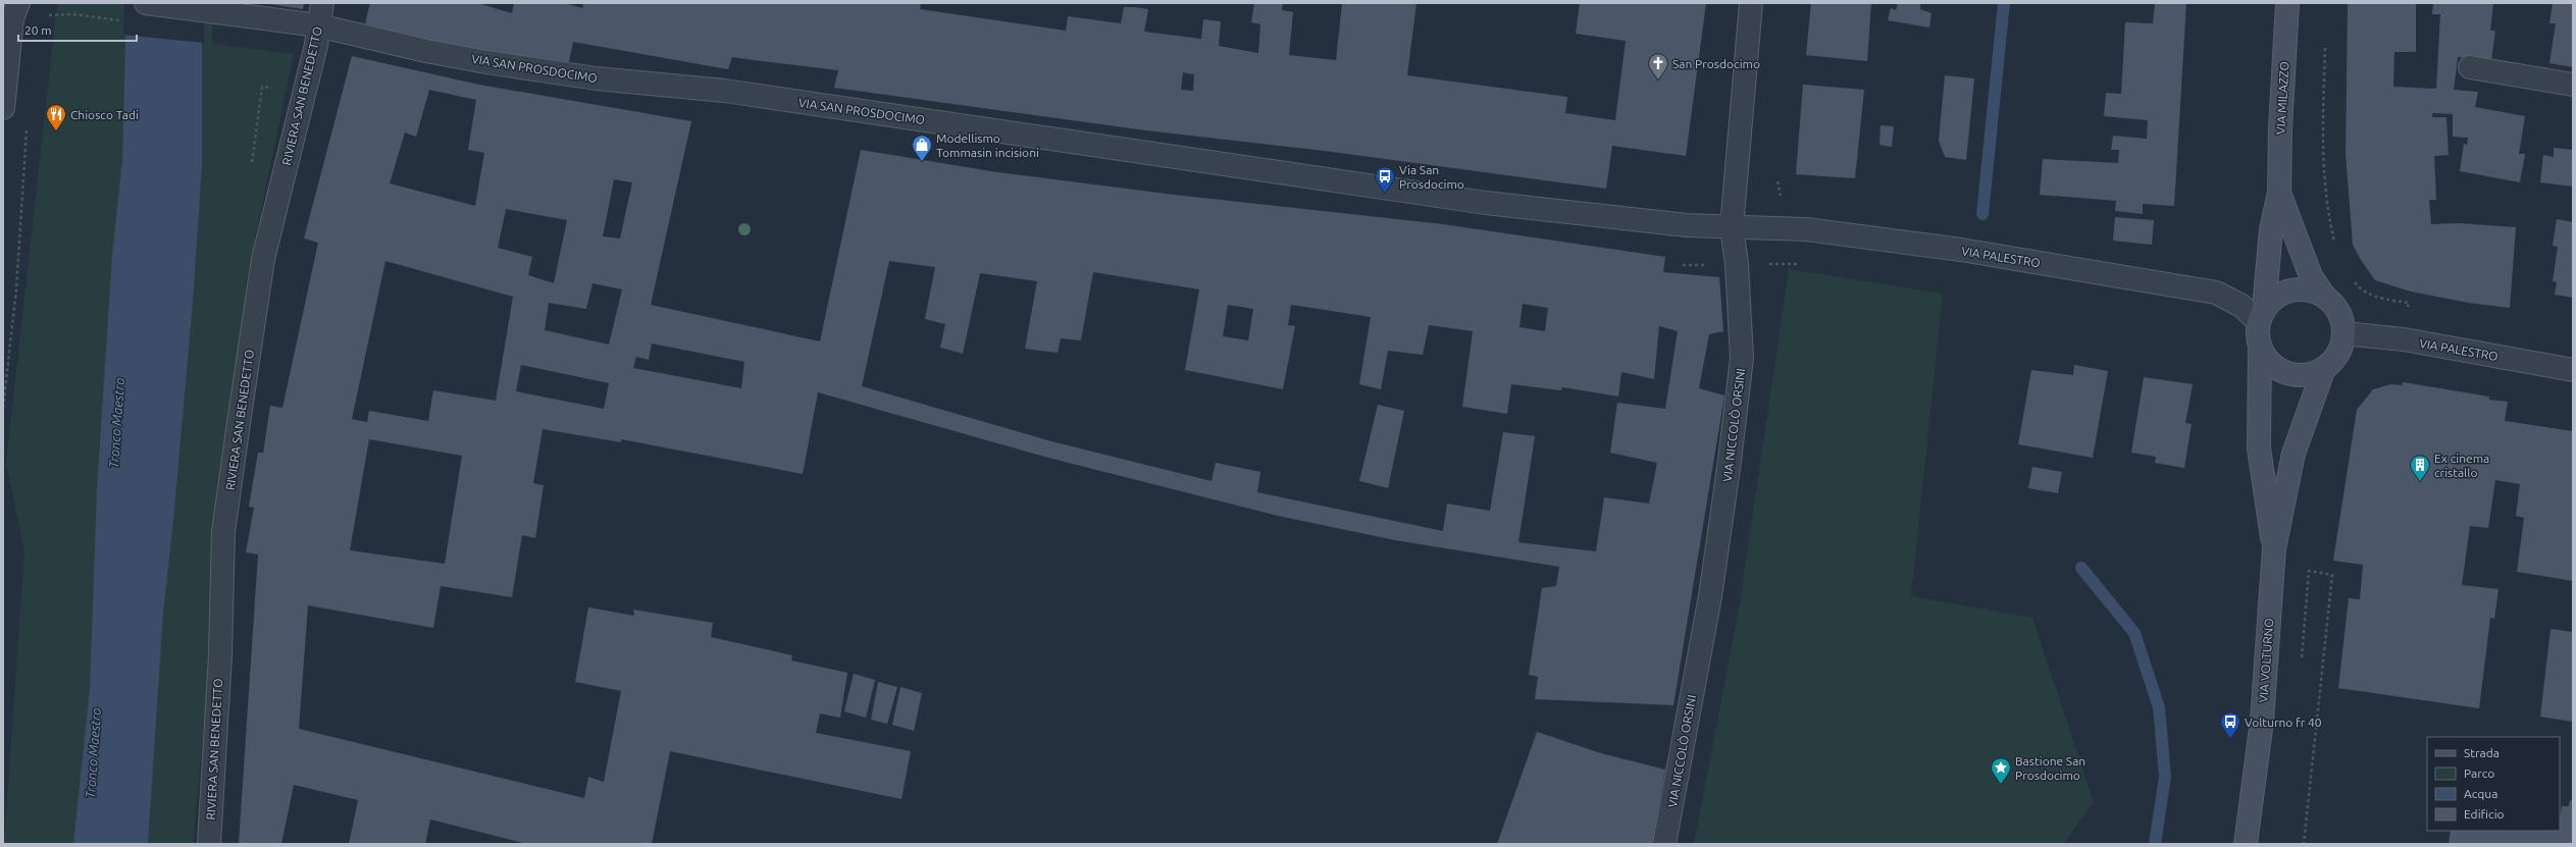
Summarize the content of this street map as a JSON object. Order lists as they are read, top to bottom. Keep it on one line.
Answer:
{"streets":{"main road":["VIA MILAZZO","VIA VOLTURNO"],"street":["VIA SAN PROSDOCIMO","RIVIERA SAN BENEDETTO","VIA PALESTRO","VIA NICCOLÒ ORSINI"]},"crossings":[["VIA SAN PROSDOCIMO","RIVIERA SAN BENEDETTO"],["VIA SAN PROSDOCIMO","VIA PALESTRO"],["VIA SAN PROSDOCIMO","VIA NICCOLÒ ORSINI"],["VIA MILAZZO","VIA PALESTRO"],["VIA MILAZZO","VIA VOLTURNO"],["VIA PALESTRO","VIA NICCOLÒ ORSINI"],["VIA PALESTRO","VIA VOLTURNO"]],"water":["Tronco Maestro"],"places":{"church":["San Prosdocimo"],"restaurant":["Chiosco Tadi"],"shop":["Modellismo Tommasin incisioni"],"bus stop":["Via San Prosdocimo","Volturno fr 40"],"building":["Ex cinema cristallo"],"place":["Bastione San Prosdocimo"]},"legend":["Strada","Parco","Acqua","Edificio"],"scale_bar":"20 m"}
